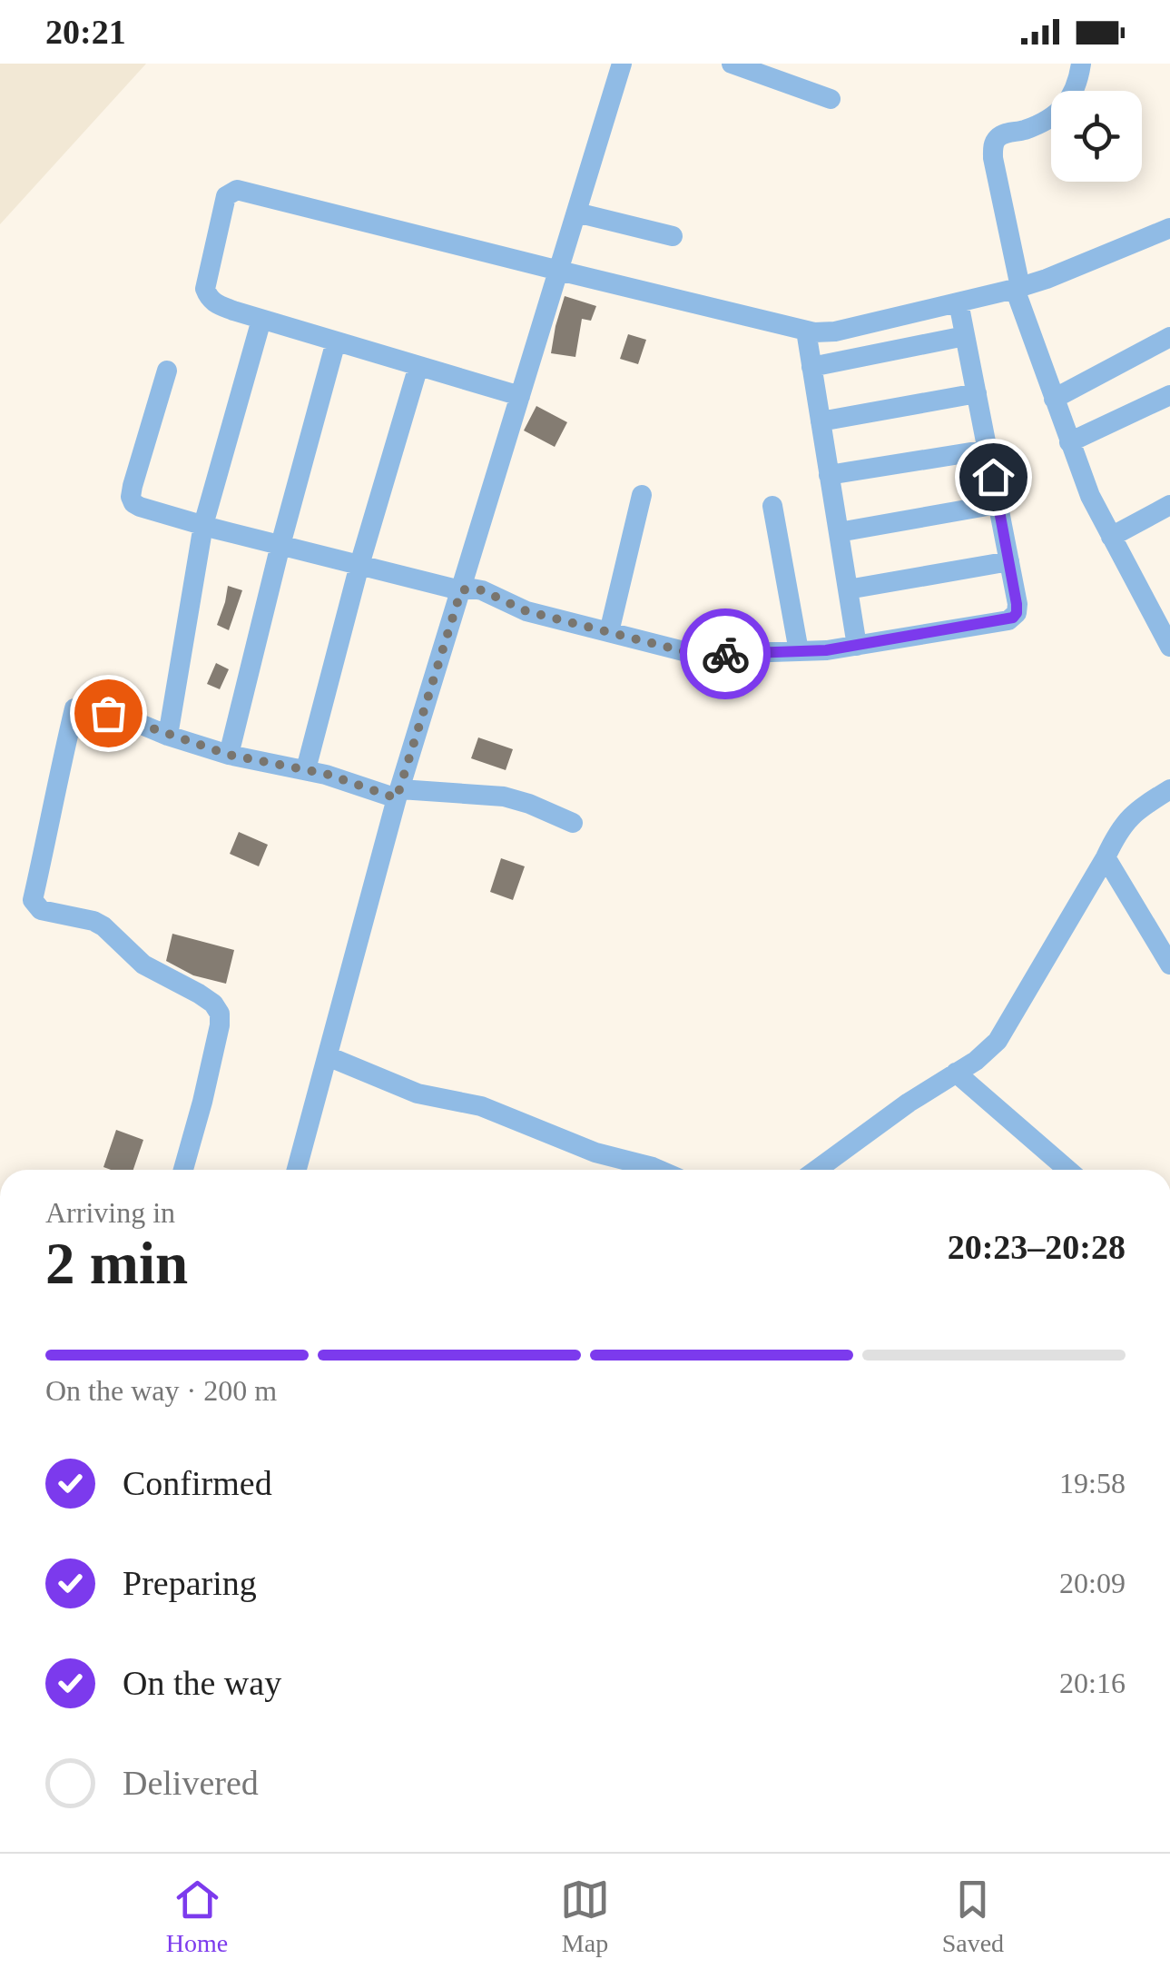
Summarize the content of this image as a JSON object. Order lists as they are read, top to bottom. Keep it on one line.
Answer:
{"page":{"status":"20:21","heading":["2 min","Arriving in","20:23–20:28"],"bar":"On the way · 200 m","list":[["Confirmed","19:58"],["Preparing","20:09"],["On the way","20:16"],"Delivered"],"tabs":["Home","Map","Saved"]}}
